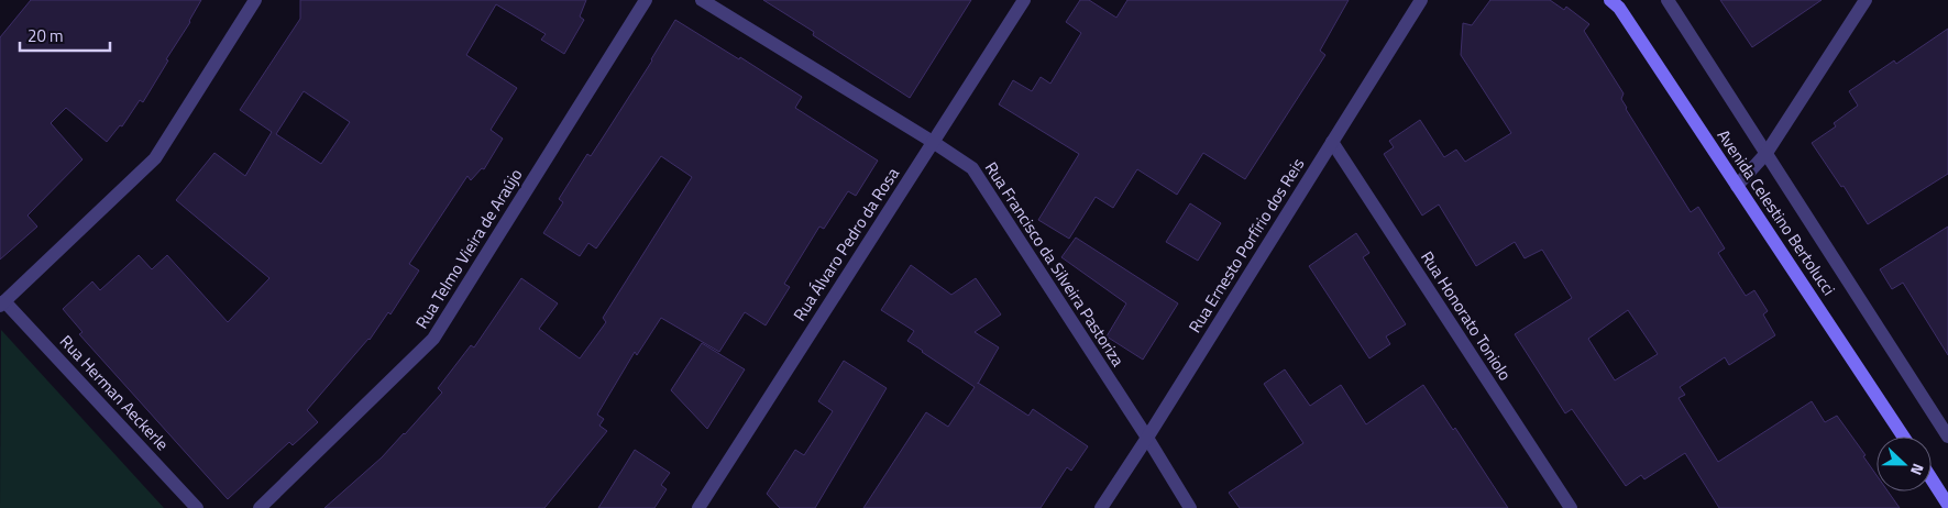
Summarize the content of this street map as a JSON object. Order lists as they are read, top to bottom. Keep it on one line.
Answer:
{"streets":{"street":["Avenida Celestino Bertolucci","Rua Álvaro Pedro da Rosa","Rua Ernesto Porfírio dos Reis","Rua Telmo Vieira de Araújo","Rua Francisco da Silveira Pastoriza","Rua Honorato Toniolo","Rua Herman Aeckerle"]},"crossings":[["Rua Álvaro Pedro da Rosa","Rua Francisco da Silveira Pastoriza"],["Rua Ernesto Porfírio dos Reis","Rua Francisco da Silveira Pastoriza"],["Rua Ernesto Porfírio dos Reis","Rua Honorato Toniolo"]],"scale_bar":"20 m","north":"right"}
